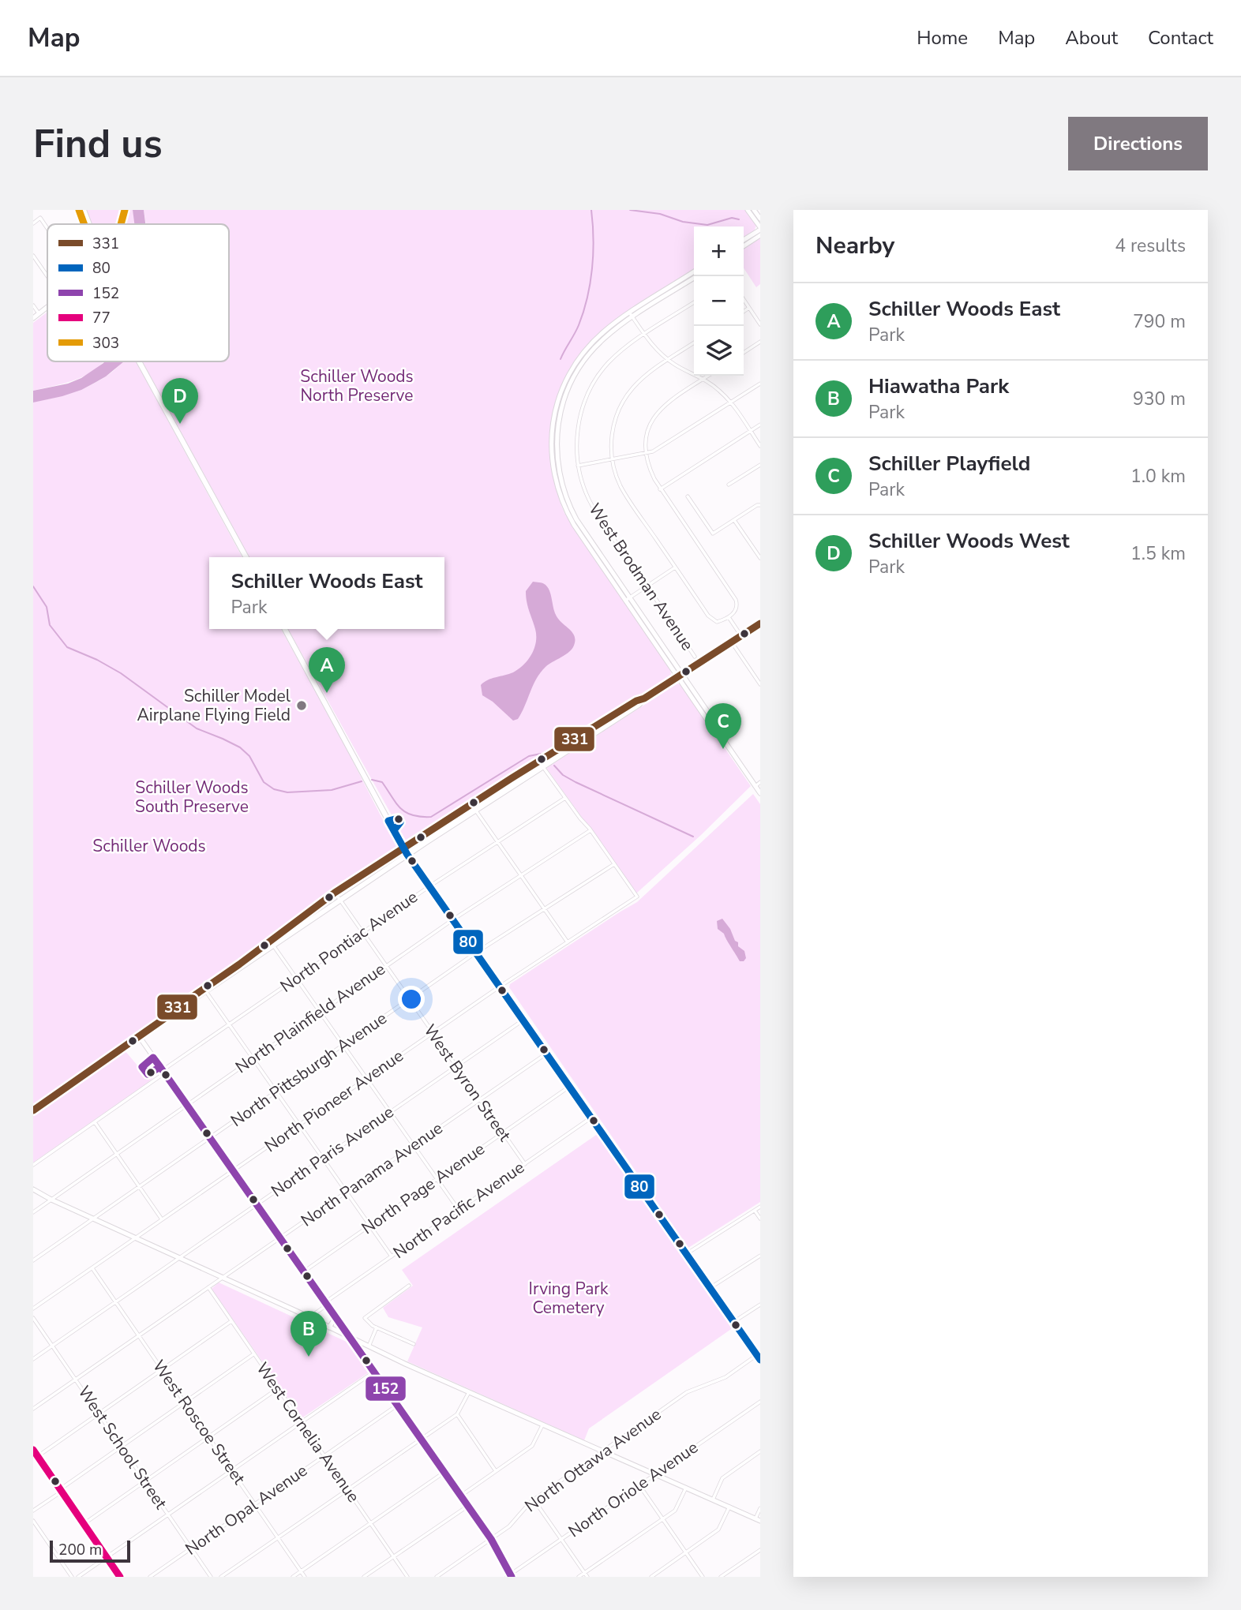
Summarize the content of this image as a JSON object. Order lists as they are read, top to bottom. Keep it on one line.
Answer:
{"streets":{"street":["West Brodman Avenue","North Pontiac Avenue","North Plainfield Avenue","North Pittsburgh Avenue","West Byron Street","North Pioneer Avenue","North Paris Avenue","North Panama Avenue","North Page Avenue","North Pacific Avenue","West Roscoe Street","West Cornelia Avenue","West School Street","North Ottawa Avenue","North Oriole Avenue","North Opal Avenue"]},"crossings":[["North Pontiac Avenue","West Byron Street"],["North Plainfield Avenue","West Byron Street"],["North Pittsburgh Avenue","West Byron Street"],["North Pittsburgh Avenue","North Pioneer Avenue"],["West Byron Street","North Pioneer Avenue"],["West Byron Street","North Paris Avenue"],["West Byron Street","North Panama Avenue"],["West Byron Street","North Page Avenue"],["West Byron Street","North Pacific Avenue"],["North Pioneer Avenue","West Roscoe Street"],["North Paris Avenue","West Roscoe Street"],["North Paris Avenue","West School Street"],["North Panama Avenue","West Roscoe Street"],["North Panama Avenue","West Cornelia Avenue"],["North Panama Avenue","West School Street"],["West Roscoe Street","North Opal Avenue"],["West Cornelia Avenue","North Opal Avenue"],["West School Street","North Opal Avenue"]],"parks":["Schiller Woods North Preserve","Schiller Woods South Preserve","Schiller Woods","Irving Park Cemetery"],"places":["Schiller Model Airplane Flying Field"],"lines":["transit line 303","transit line 331","transit line 80","transit line 152","transit line 77"],"legend":["331","80","152","77","303"],"scale_bar":"200 m","page":{"header":"Map","nav":["Home","Map","About","Contact"],"buttons":"Directions","title":"Find us","heading":["Nearby","4 results"],"map_buttons":["+","−"],"list":[{"mark":"A","name":"Schiller Woods East","note":"Park","value":"790 m"},{"mark":"B","name":"Hiawatha Park","note":"Park","value":"930 m"},{"mark":"C","name":"Schiller Playfield","note":"Park","value":"1.0 km"},{"mark":"D","name":"Schiller Woods West","note":"Park","value":"1.5 km"}],"pins":["D","A","C","B"],"popup":["Schiller Woods East","Park"],"scale":"200 m"}}
